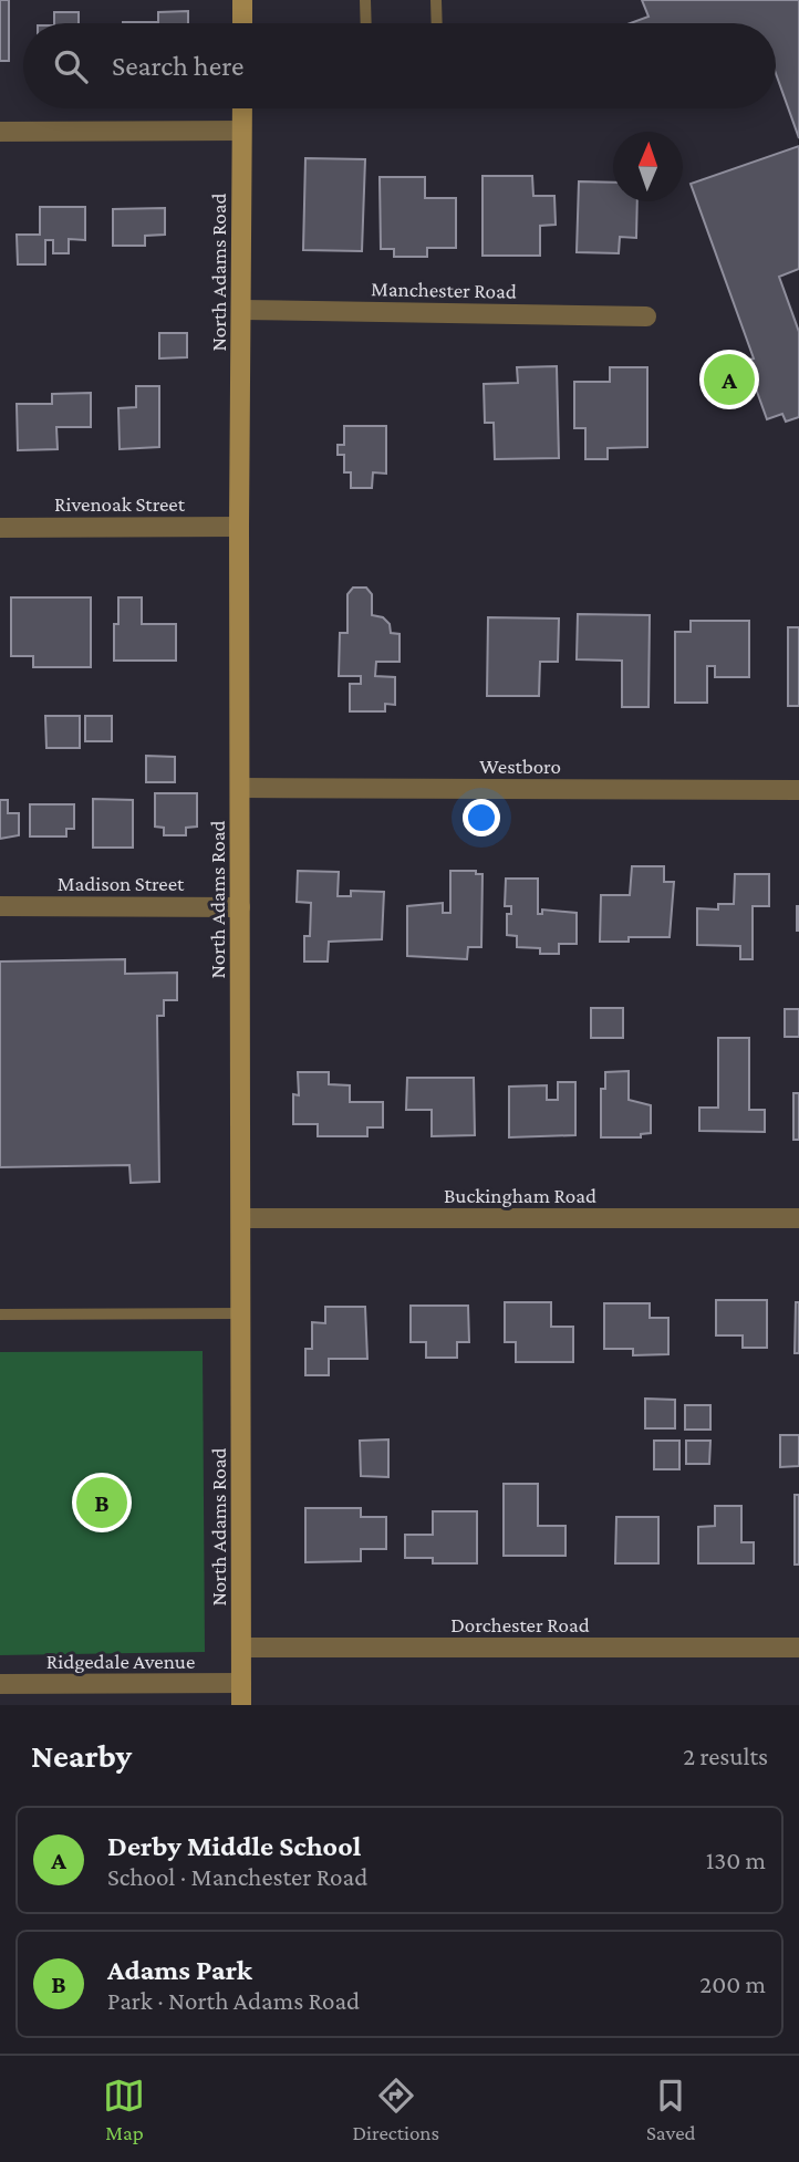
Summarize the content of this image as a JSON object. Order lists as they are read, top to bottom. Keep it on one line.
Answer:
{"streets":{"main road":["North Adams Road"],"street":["Manchester Road","Rivenoak Street","Westboro","Madison Street","Buckingham Road","Dorchester Road","Ridgedale Avenue"]},"crossings":[["North Adams Road","Manchester Road"],["North Adams Road","Rivenoak Street"],["North Adams Road","Westboro"],["North Adams Road","Madison Street"],["North Adams Road","Buckingham Road"],["North Adams Road","Dorchester Road"],["North Adams Road","Ridgedale Avenue"]],"north":"top","page":{"search":"Search here","pins":["A","B"],"heading":["Nearby","2 results"],"list":[{"mark":"A","name":"Derby Middle School","note":"School · Manchester Road","value":"130 m"},{"mark":"B","name":"Adams Park","note":"Park · North Adams Road","value":"200 m"}],"nav":["Map","Directions","Saved"]}}
